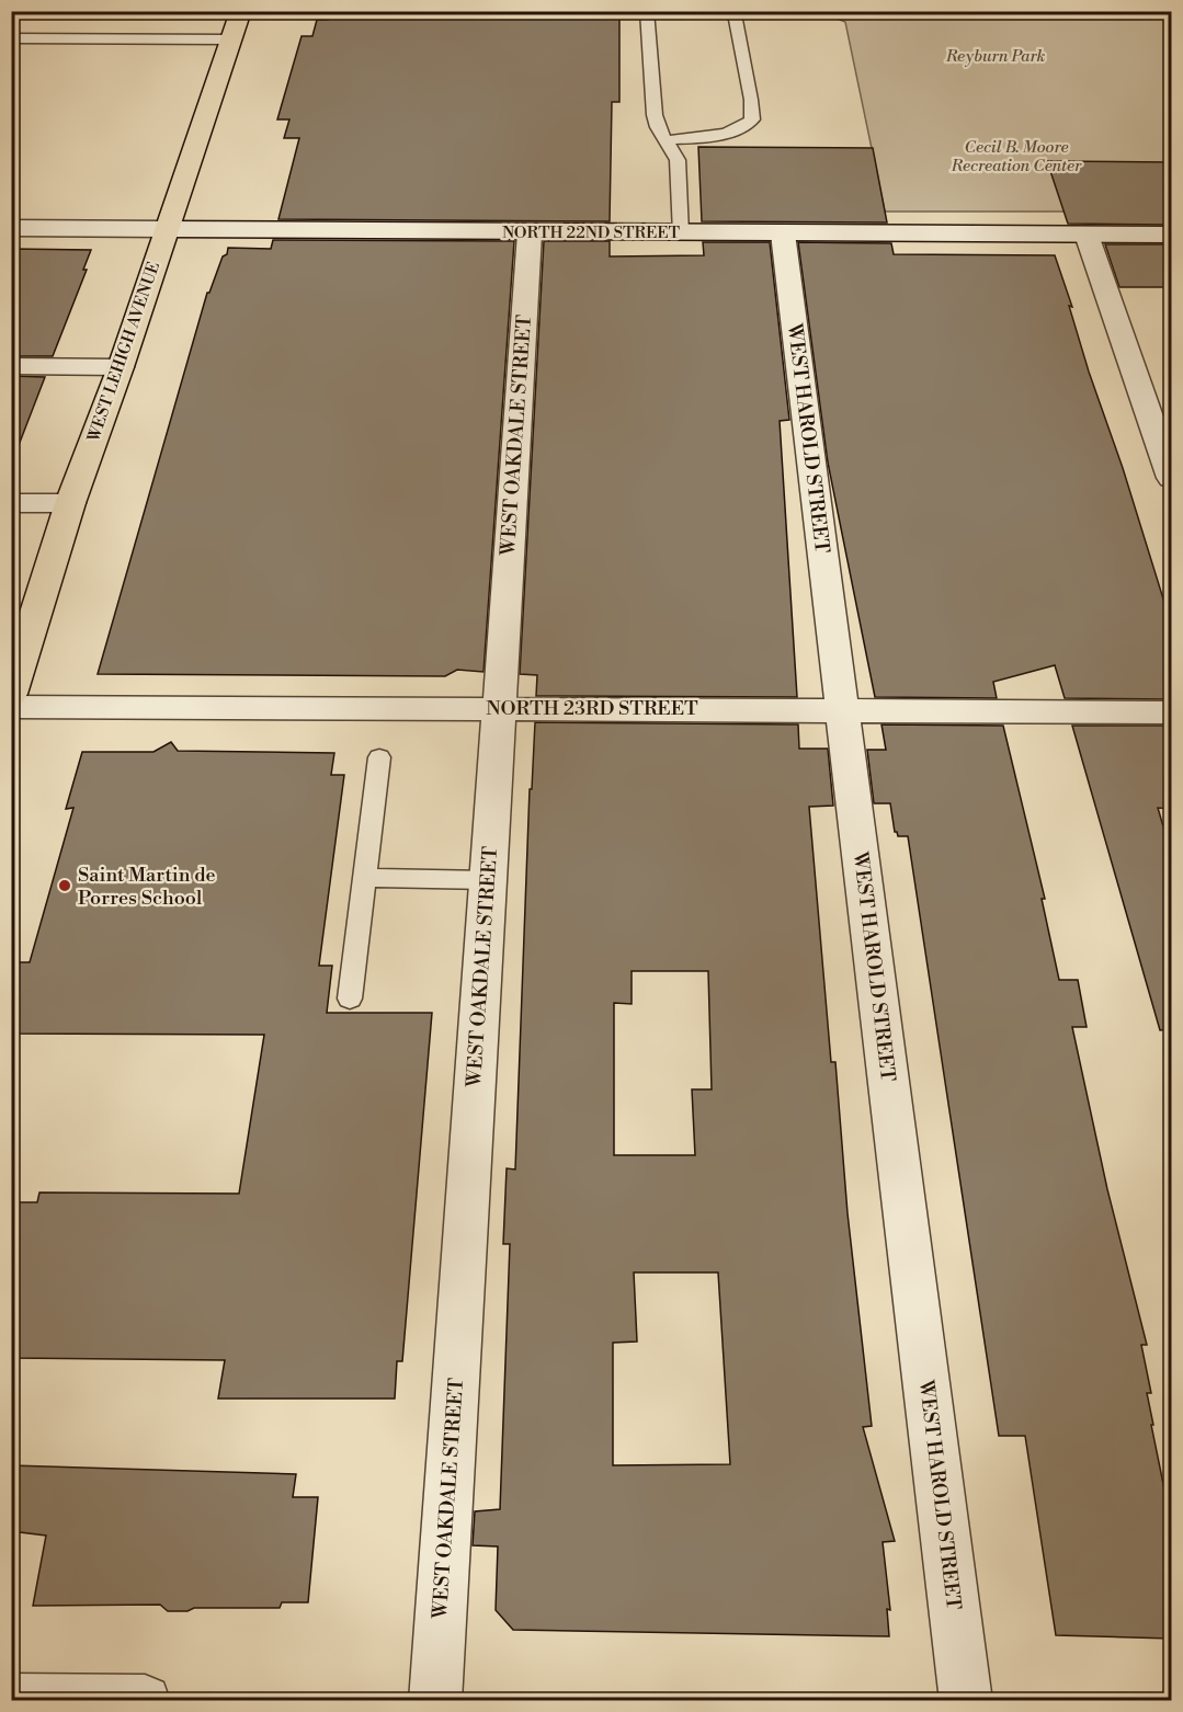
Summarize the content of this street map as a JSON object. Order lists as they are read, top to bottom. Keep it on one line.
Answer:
{"streets":{"main road":["WEST LEHIGH AVENUE"],"street":["NORTH 22ND STREET","WEST OAKDALE STREET","WEST HAROLD STREET","NORTH 23RD STREET"]},"crossings":[["NORTH 22ND STREET","WEST LEHIGH AVENUE"],["NORTH 22ND STREET","WEST OAKDALE STREET"],["NORTH 22ND STREET","WEST HAROLD STREET"],["WEST OAKDALE STREET","NORTH 23RD STREET"],["WEST HAROLD STREET","NORTH 23RD STREET"]],"parks":["Reyburn Park","Cecil B. Moore Recreation Center"],"places":["Saint Martin de Porres School"]}
